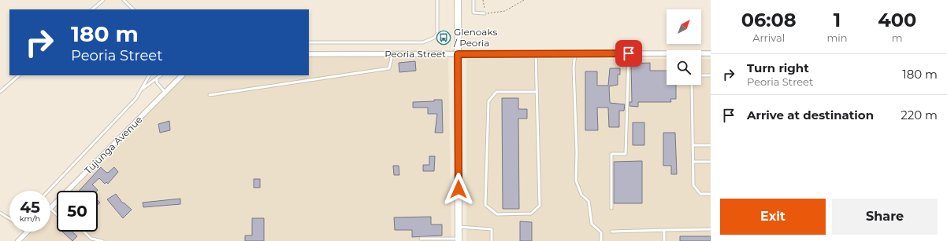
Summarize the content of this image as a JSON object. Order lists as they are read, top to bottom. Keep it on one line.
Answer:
{"streets":{"street":["Peoria Street","Tujunga Avenue"]},"places":{"bus stop":["Glenoaks / Peoria"]},"north":"top right","page":{"eta":["06:08","Arrival","1","min","400","m"],"turn":["180 m","Peoria Street"],"list":[{"name":"Turn right","note":"Peoria Street","value":"180 m"},{"name":"Arrive at destination","value":"220 m"}],"speed":"45 km/h","limit":"50","buttons":["Exit","Share"]}}
